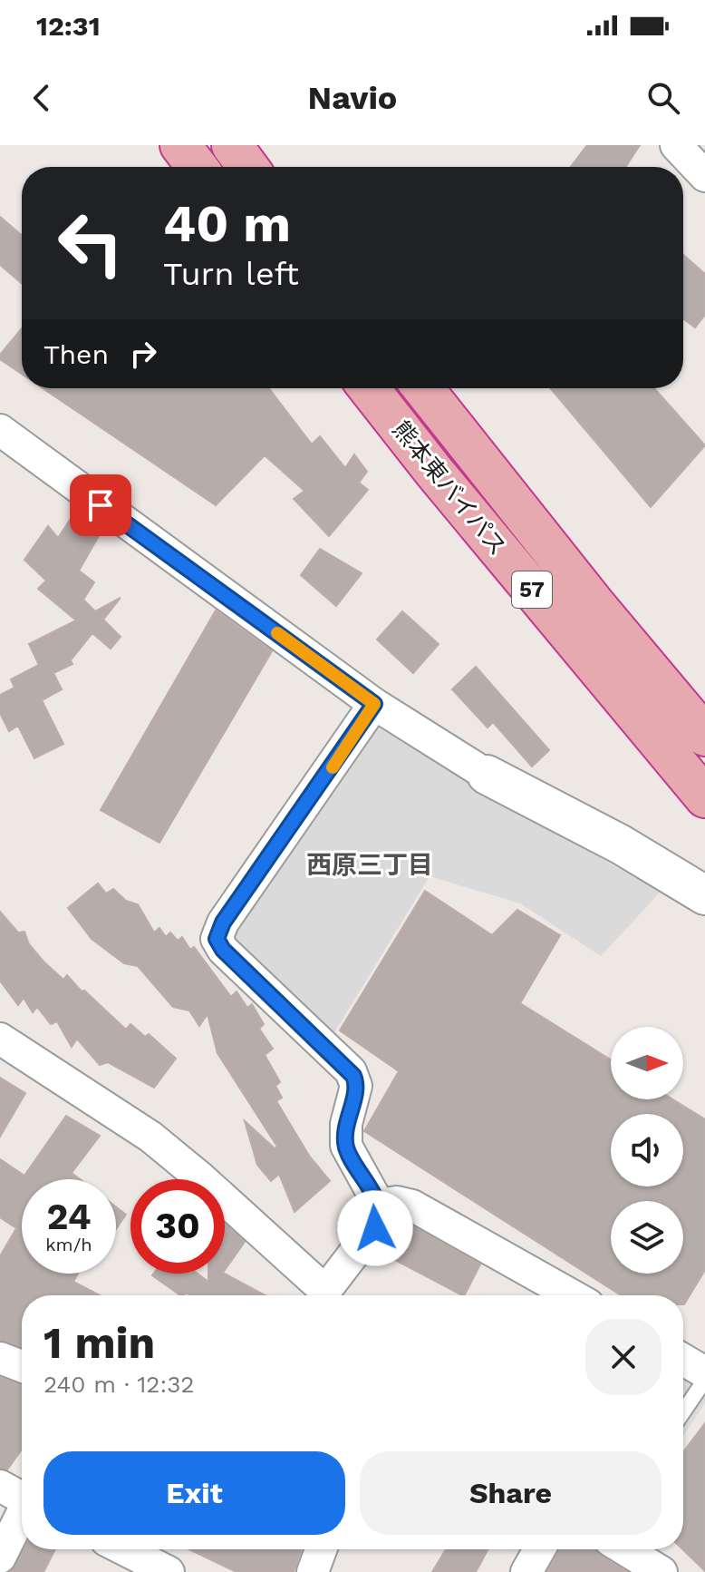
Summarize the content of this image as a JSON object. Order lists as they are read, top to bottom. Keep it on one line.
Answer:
{"streets":{"highway":["熊本東バイパス","57"]},"districts":["西原三丁目"],"north":"right","page":{"status":"12:31","header":"Navio","turn":["40 m","Turn left"],"then":"Then","speed":"24 km/h","limit":"30","heading":["1 min","240 m · 12:32"],"buttons":["Exit","Share"]}}
